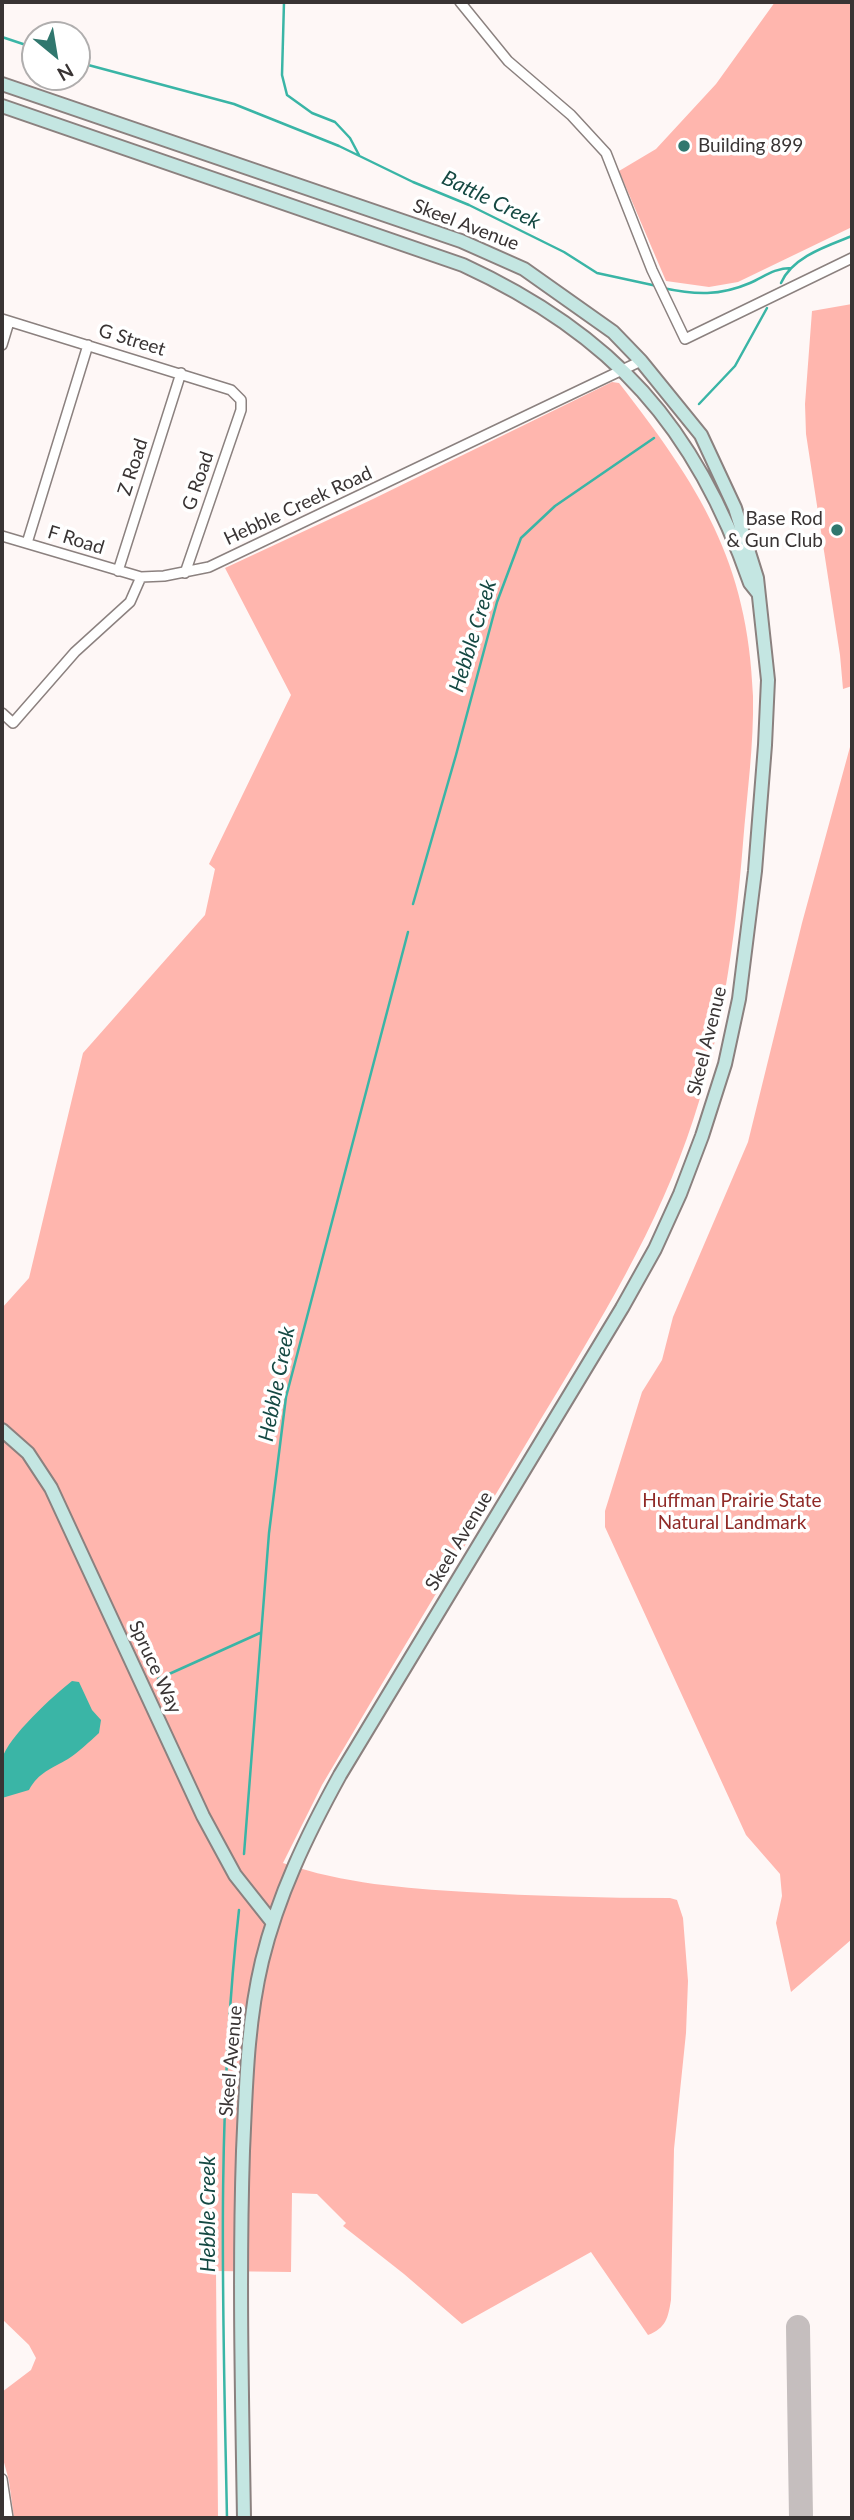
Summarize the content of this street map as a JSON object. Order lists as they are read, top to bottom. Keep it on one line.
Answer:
{"streets":{"street":["Skeel Avenue","G Street","Z Road","G Road","Hebble Creek Road","F Road","Spruce Way"]},"crossings":[["Skeel Avenue","Hebble Creek Road"],["Skeel Avenue","Spruce Way"],["G Street","Z Road"],["G Street","G Road"],["Z Road","F Road"],["G Road","Hebble Creek Road"],["Hebble Creek Road","F Road"]],"water":["Battle Creek","Hebble Creek"],"parks":["Huffman Prairie State Natural Landmark"],"places":["Building 899","Base Rod & Gun Club"],"north":"bottom right"}
